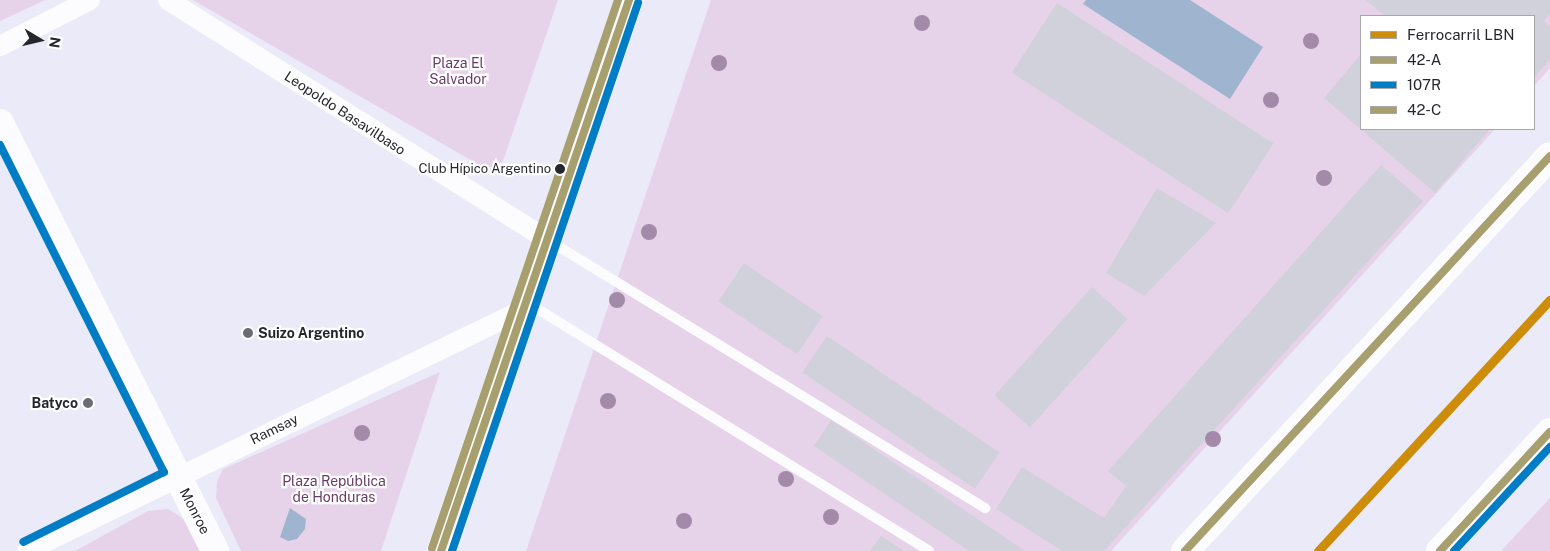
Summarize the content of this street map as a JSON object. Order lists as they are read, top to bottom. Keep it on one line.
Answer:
{"streets":{"main road":["Monroe"],"street":["Leopoldo Basavilbaso","Ramsay"]},"crossings":[["Ramsay","Monroe"]],"parks":["Plaza El Salvador","Plaza República de Honduras"],"places":["Club Hípico Argentino","Suizo Argentino","Batyco"],"lines":["transit line 42-A","transit line 42-C","transit line 107R","rail line LBN"],"legend":["Ferrocarril LBN","42-A","107R","42-C"],"north":"right"}
